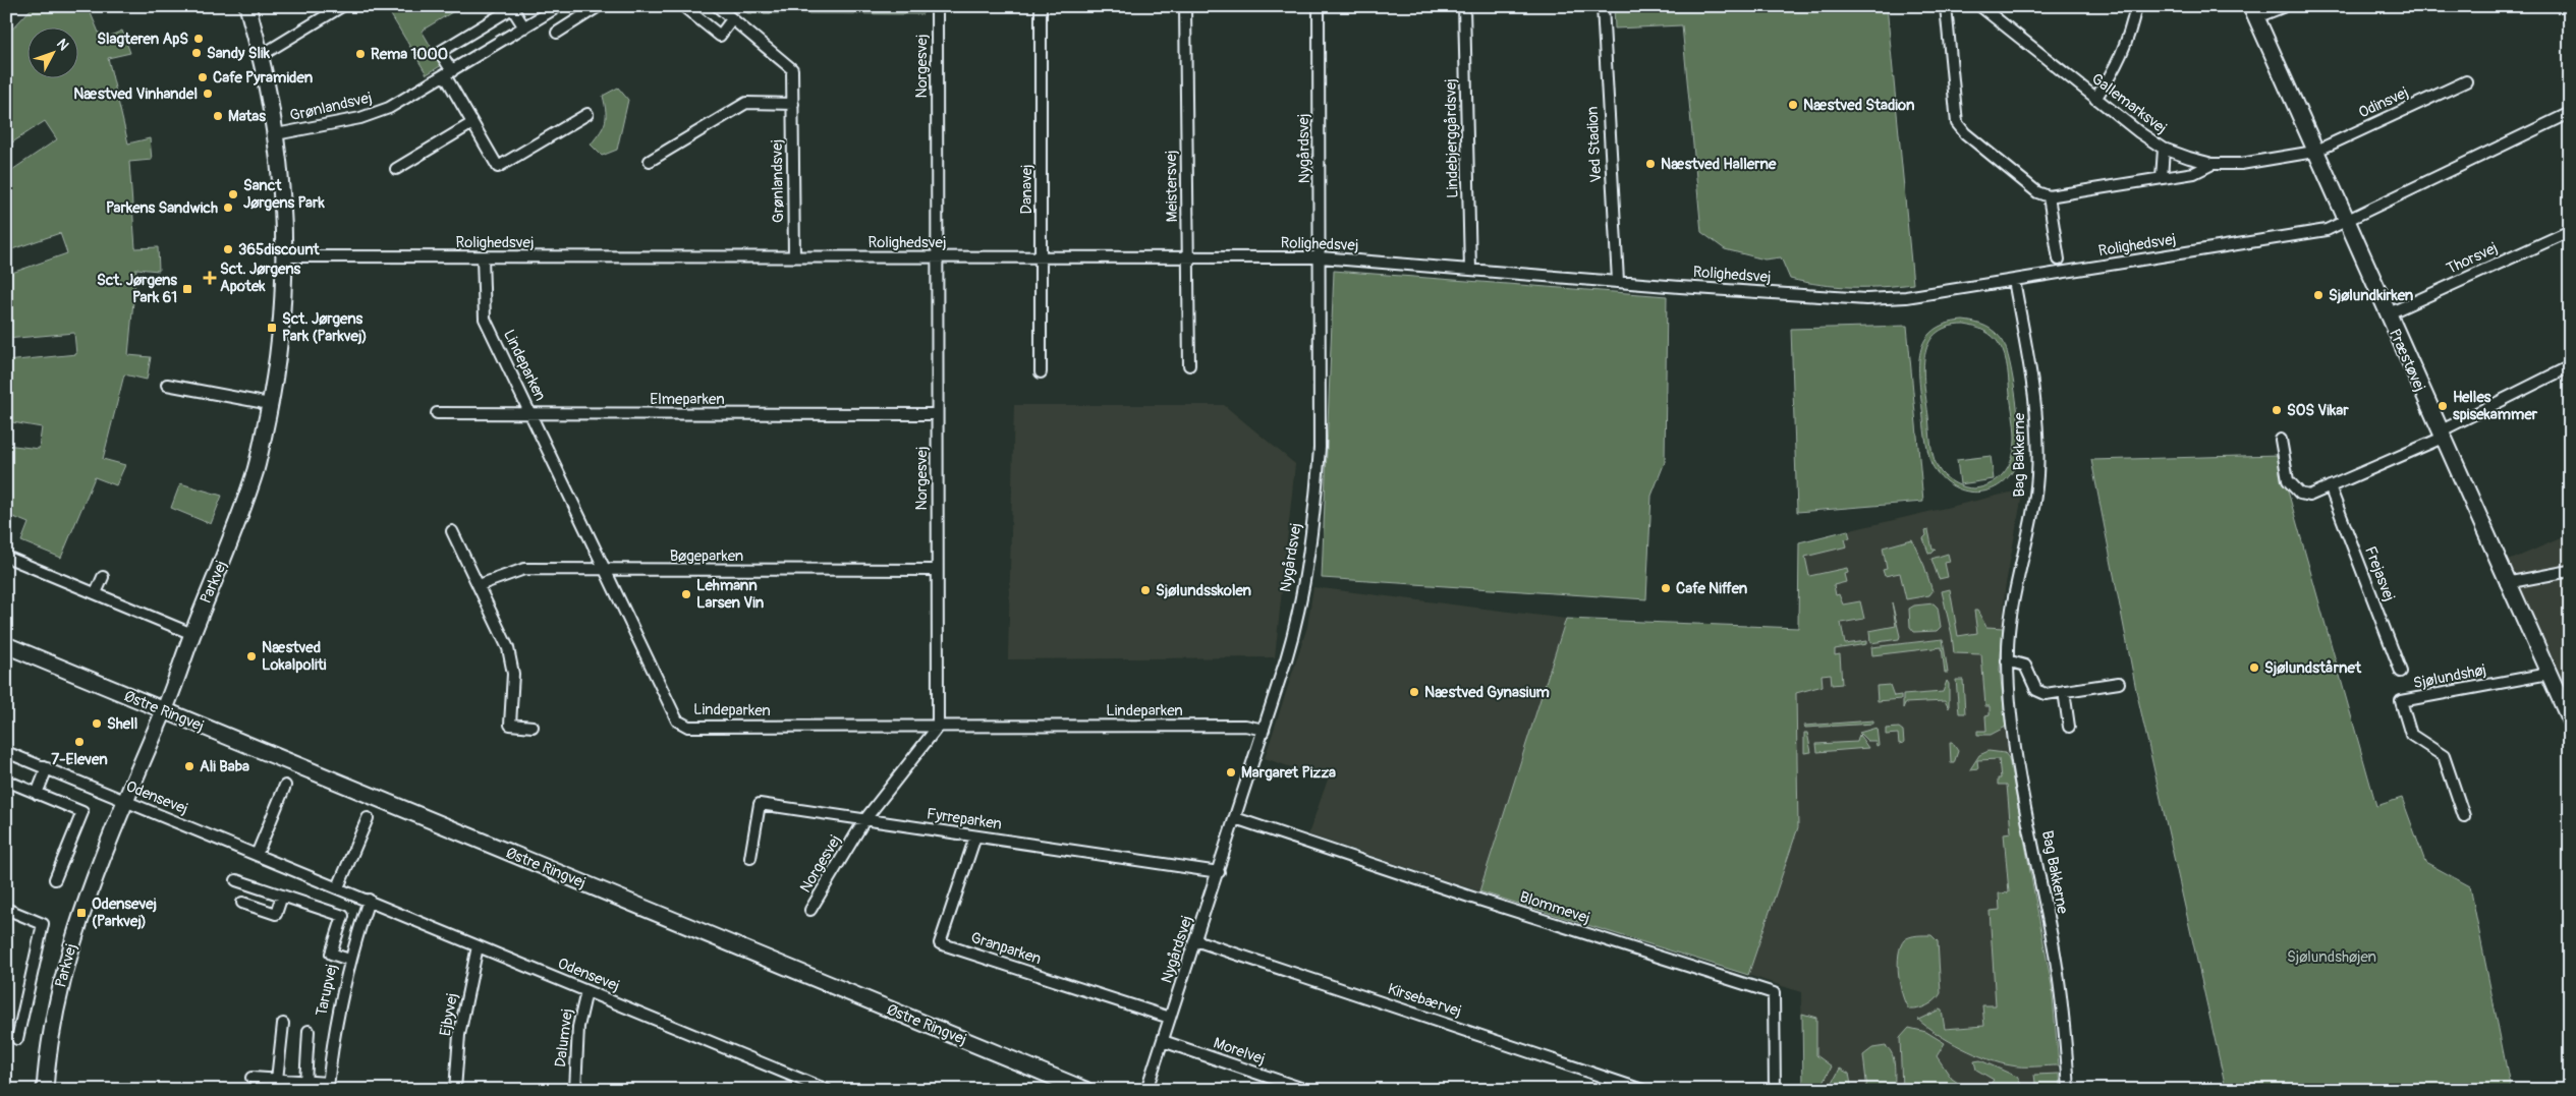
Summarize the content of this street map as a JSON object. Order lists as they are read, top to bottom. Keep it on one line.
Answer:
{"streets":{"street":["Norgesvej","Odinsvej","Gallemarksvej","Grønlandsvej","Lindebjerggårdsvej","Ved Stadion","Nygårdsvej","Meistersvej","Danavej","Rolighedsvej","Thorsvej","Præstøvej","Lindeparken","Elmeparken","Bag Bakkerne","Bøgeparken","Frejasvej","Parkvej","Sjølundshøj","Østre Ringvej","Odensevej","Fyrreparken","Blommevej","Granparken","Tarupvej","Kirsebærvej","Ejbyvej","Dalumvej","Morelvej"]},"crossings":[["Norgesvej","Rolighedsvej"],["Norgesvej","Lindeparken"],["Norgesvej","Elmeparken"],["Norgesvej","Bøgeparken"],["Norgesvej","Fyrreparken"],["Odinsvej","Gallemarksvej"],["Odinsvej","Præstøvej"],["Gallemarksvej","Præstøvej"],["Grønlandsvej","Rolighedsvej"],["Grønlandsvej","Parkvej"],["Lindebjerggårdsvej","Rolighedsvej"],["Ved Stadion","Rolighedsvej"],["Nygårdsvej","Rolighedsvej"],["Nygårdsvej","Lindeparken"],["Nygårdsvej","Fyrreparken"],["Nygårdsvej","Blommevej"],["Nygårdsvej","Granparken"],["Nygårdsvej","Kirsebærvej"],["Nygårdsvej","Morelvej"],["Meistersvej","Rolighedsvej"],["Danavej","Rolighedsvej"],["Rolighedsvej","Præstøvej"],["Rolighedsvej","Lindeparken"],["Rolighedsvej","Bag Bakkerne"],["Rolighedsvej","Parkvej"],["Thorsvej","Præstøvej"],["Præstøvej","Sjølundshøj"],["Lindeparken","Elmeparken"],["Lindeparken","Bøgeparken"],["Parkvej","Østre Ringvej"],["Parkvej","Odensevej"],["Odensevej","Tarupvej"],["Odensevej","Ejbyvej"],["Odensevej","Dalumvej"],["Fyrreparken","Granparken"]],"parks":["Sjølundshøjen"],"places":{"other":["Slagteren ApS","Sandy Slik","Rema 1000","Cafe Pyramiden","Næstved Vinhandel","Næstved Stadion","Matas","Næstved Hallerne","Sanct Jørgens Park","Parkens Sandwich","365discount","Sjølundkirken","Helles spisekammer","SOS Vikar","Cafe Niffen","Sjølundsskolen","Lehmann Larsen Vin","Næstved Lokalpoliti","Sjølundstårnet","Næstved Gynasium","Shell","7-Eleven","Ali Baba","Margaret Pizza"],"health":["Sct. Jørgens Apotek"],"transit":["Sct. Jørgens Park 61","Sct. Jørgens Park (Parkvej)","Odensevej (Parkvej)"]},"north":"top right"}
